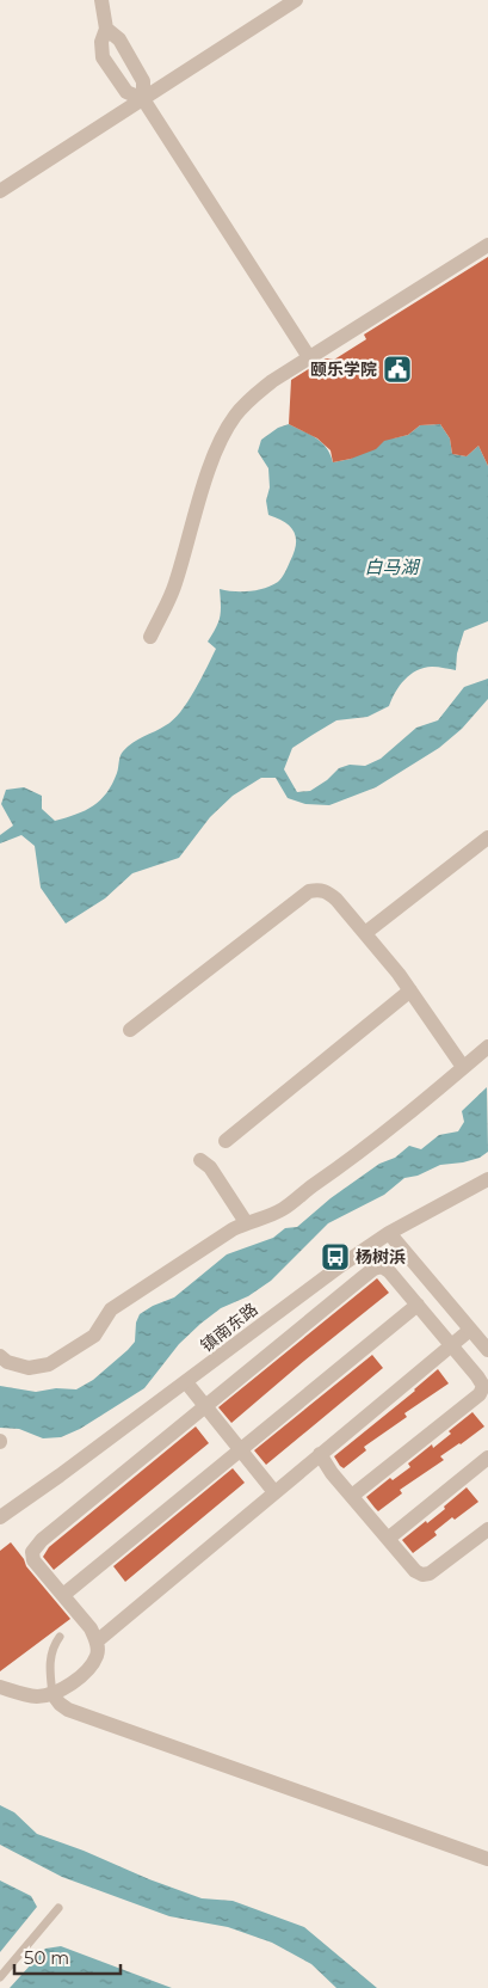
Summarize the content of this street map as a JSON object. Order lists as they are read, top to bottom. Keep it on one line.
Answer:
{"streets":{"street":["镇南东路"]},"water":["白马湖"],"places":{"public building":["颐乐学院"],"bus stop":["杨树浜"]},"scale_bar":"50 m"}
